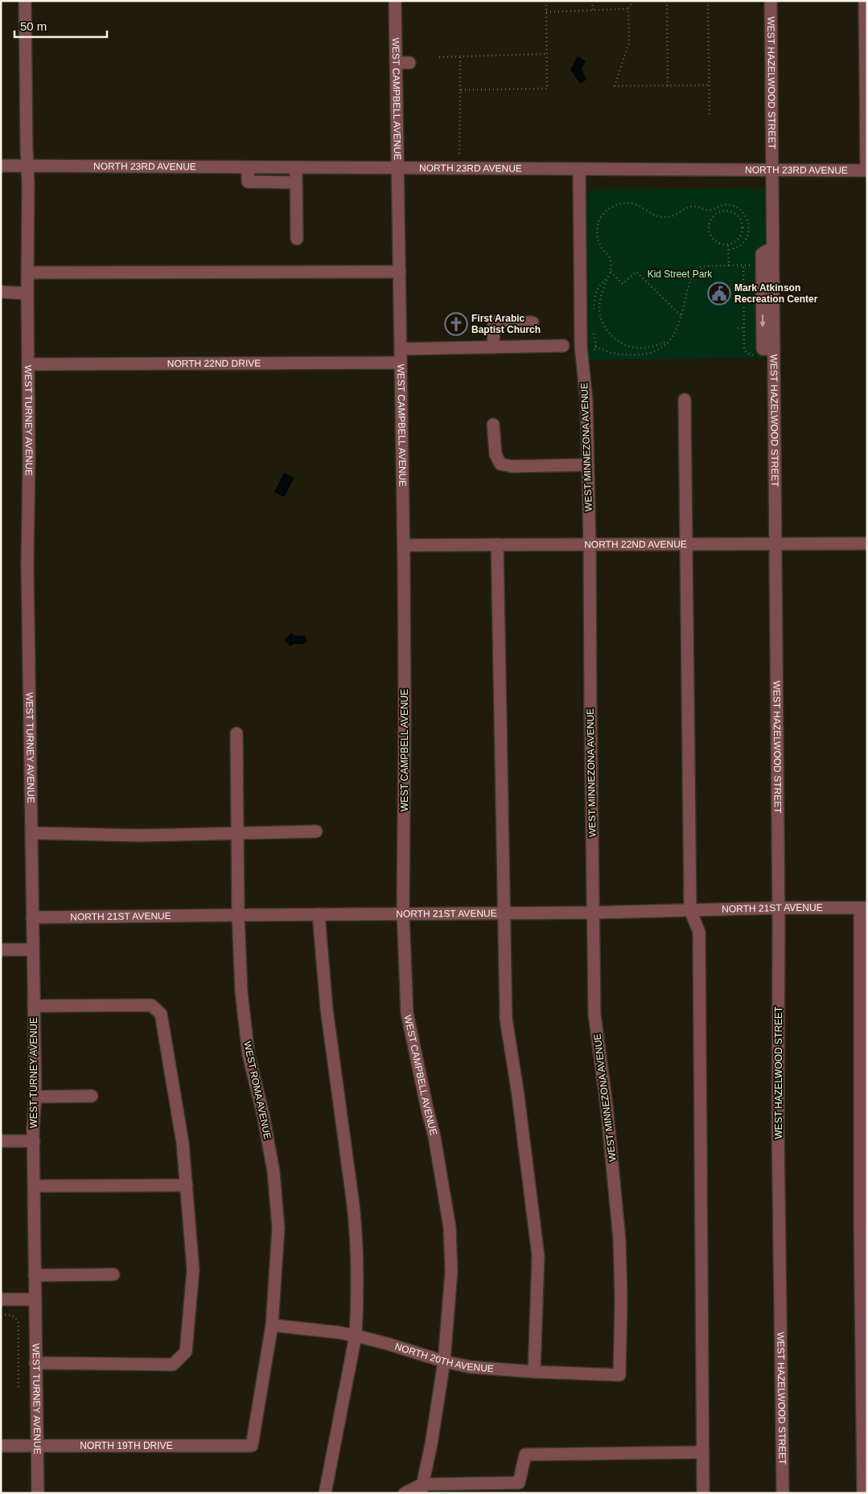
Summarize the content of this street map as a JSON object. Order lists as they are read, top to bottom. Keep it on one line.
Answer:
{"streets":{"street":["WEST HAZELWOOD STREET","WEST CAMPBELL AVENUE","NORTH 23RD AVENUE","NORTH 22ND DRIVE","WEST TURNEY AVENUE","WEST MINNEZONA AVENUE","NORTH 22ND AVENUE","NORTH 21ST AVENUE","WEST ROMA AVENUE","NORTH 20TH AVENUE","NORTH 19TH DRIVE"]},"crossings":[["WEST HAZELWOOD STREET","NORTH 23RD AVENUE"],["WEST HAZELWOOD STREET","NORTH 22ND AVENUE"],["WEST HAZELWOOD STREET","NORTH 21ST AVENUE"],["WEST CAMPBELL AVENUE","NORTH 23RD AVENUE"],["WEST CAMPBELL AVENUE","NORTH 22ND DRIVE"],["WEST CAMPBELL AVENUE","NORTH 22ND AVENUE"],["WEST CAMPBELL AVENUE","NORTH 21ST AVENUE"],["WEST CAMPBELL AVENUE","NORTH 20TH AVENUE"],["NORTH 23RD AVENUE","WEST TURNEY AVENUE"],["NORTH 23RD AVENUE","WEST MINNEZONA AVENUE"],["NORTH 22ND DRIVE","WEST TURNEY AVENUE"],["WEST TURNEY AVENUE","NORTH 21ST AVENUE"],["WEST TURNEY AVENUE","NORTH 19TH DRIVE"],["WEST MINNEZONA AVENUE","NORTH 22ND AVENUE"],["WEST MINNEZONA AVENUE","NORTH 21ST AVENUE"],["WEST MINNEZONA AVENUE","NORTH 20TH AVENUE"],["NORTH 21ST AVENUE","WEST ROMA AVENUE"],["WEST ROMA AVENUE","NORTH 20TH AVENUE"],["WEST ROMA AVENUE","NORTH 19TH DRIVE"]],"parks":["Kid Street Park"],"places":{"public building":["Mark Atkinson Recreation Center"],"church":["First Arabic Baptist Church"]},"scale_bar":"50 m"}
